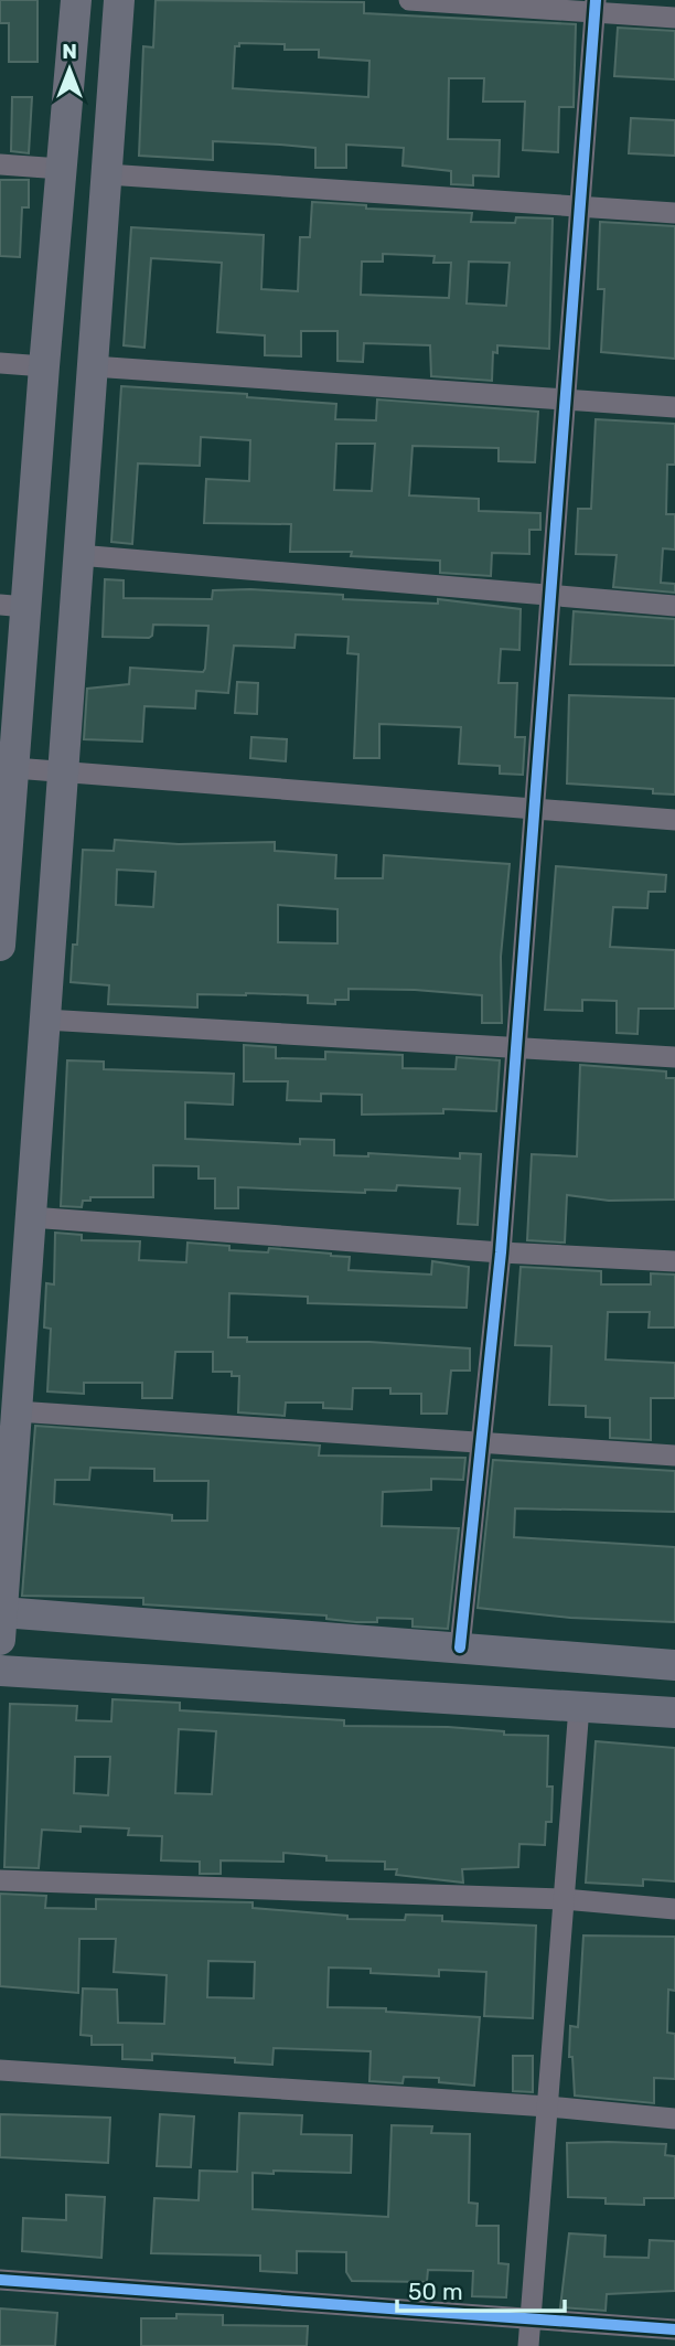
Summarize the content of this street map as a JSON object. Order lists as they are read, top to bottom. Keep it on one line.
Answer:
{"scale_bar":"50 m","north":"top"}
